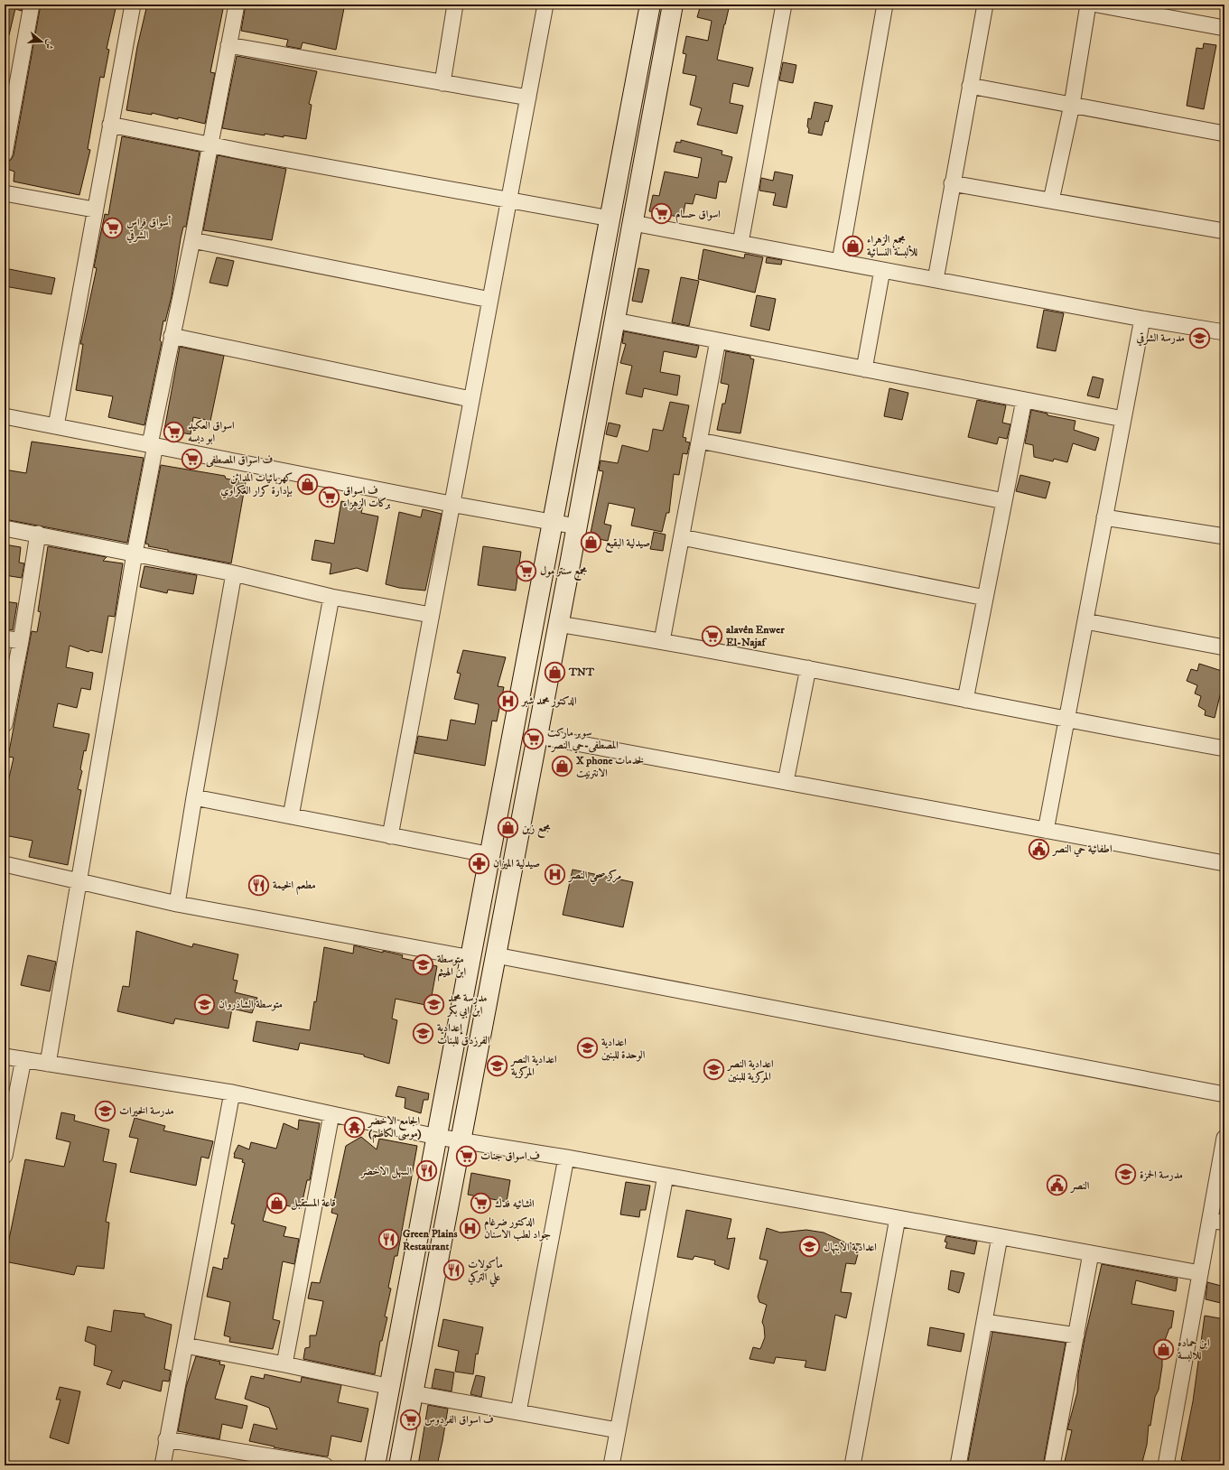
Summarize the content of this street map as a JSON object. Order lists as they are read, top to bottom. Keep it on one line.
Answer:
{"places":{"supermarket":["اسواق حسام","أسواق فراس الشرقي","اسواق العكيد ابو دبسه","ف اسواق المصطفى","ف اسواق بركات الزهراء","مجمع سنتر مول","alavên Enwer El-Najaf","سوبر ماركت -المصطفى-حي النصر","ف اسواق جنات","انشائيه فدك","ف اسواق الفردوس"],"shop":["مجمع الزهراء للألبسة النسائية","كهربائيات المدائن بإدارة كرار العكراوي","صيدلية البقيع","TNT","X phone لخدمات الانترنيت","مجمع زين","قاعة المستقبل","ابن حماده للالبسة"],"school or university":["مدرسة الشرقي","متوسطة ابن الهيثم","متوسطة الشاذروان","مدرسة محمد ابن ابي بكر","إعدادية الفرزدق للبنات","اعدادية الوحدة للبنين","اعدادية النصر المركزية","اعدادية النصر المركزية للبنين","مدرسة الخيرات","مدرسة الحمزة","اعدادية الابتهال"],"hospital":["الدكتور محمد شبر","مركز صحي النصر","الدكتور ضرغام جواد لطب الاسنان"],"public building":["اطفائية حي النصر","النصر"],"pharmacy":["صيدلية الميزان"],"restaurant":["مطعم الخيمة","السهل الاخضر","Green Plains Restaurant","مأكولات علي التركي"],"temple":["الجامع الاخضر (موسى الكاظم)"]},"north":"right"}
